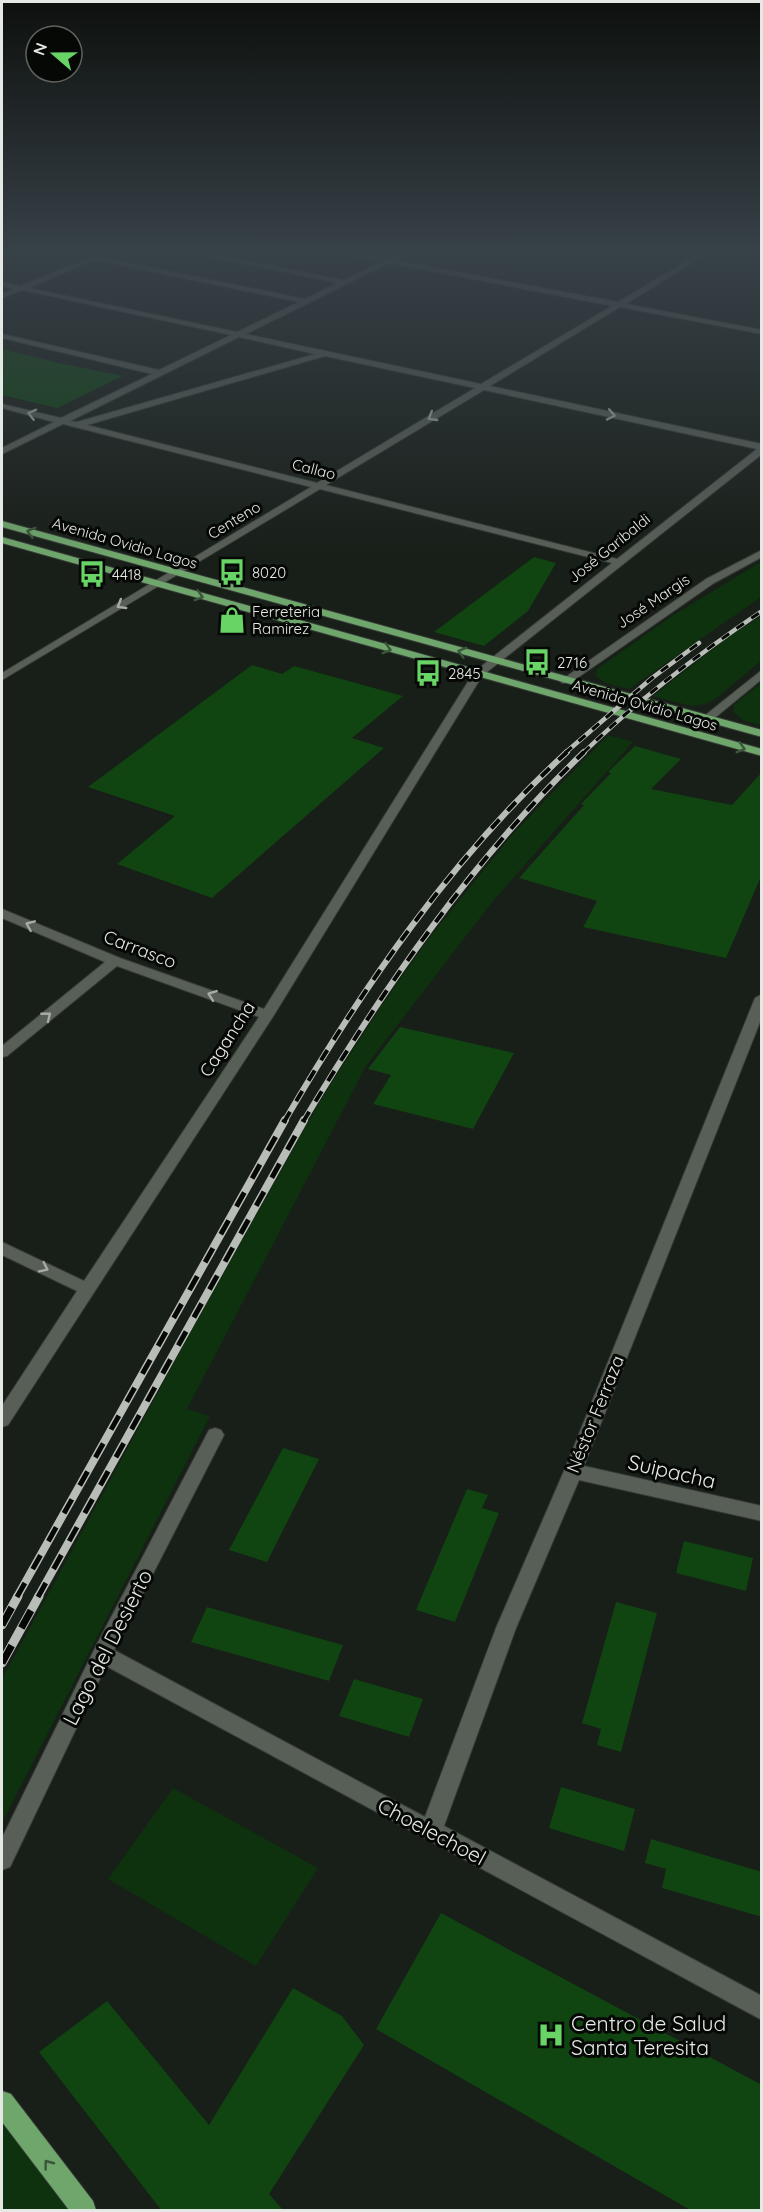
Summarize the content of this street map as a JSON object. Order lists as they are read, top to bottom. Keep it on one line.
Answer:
{"streets":{"main road":["Avenida Ovidio Lagos"],"street":["Callao","Centeno","José Garibaldi","José Margis","Carrasco","Cagancha","Néstor Ferraza","Suipacha","Lago del Desierto","Choelechoel"]},"crossings":[["Callao","Centeno"],["Callao","José Garibaldi"],["Centeno","Avenida Ovidio Lagos"],["Avenida Ovidio Lagos","José Garibaldi"],["Avenida Ovidio Lagos","José Margis"],["Avenida Ovidio Lagos","Cagancha"],["José Garibaldi","Cagancha"],["Carrasco","Cagancha"],["Néstor Ferraza","Suipacha"],["Néstor Ferraza","Choelechoel"],["Lago del Desierto","Choelechoel"]],"one_way":["Centeno","Carrasco"],"places":{"bus stop":["8020","4418","2716","2845"],"shop":["Ferreteria Ramirez"],"hospital":["Centro de Salud Santa Teresita"]},"north":"left"}
